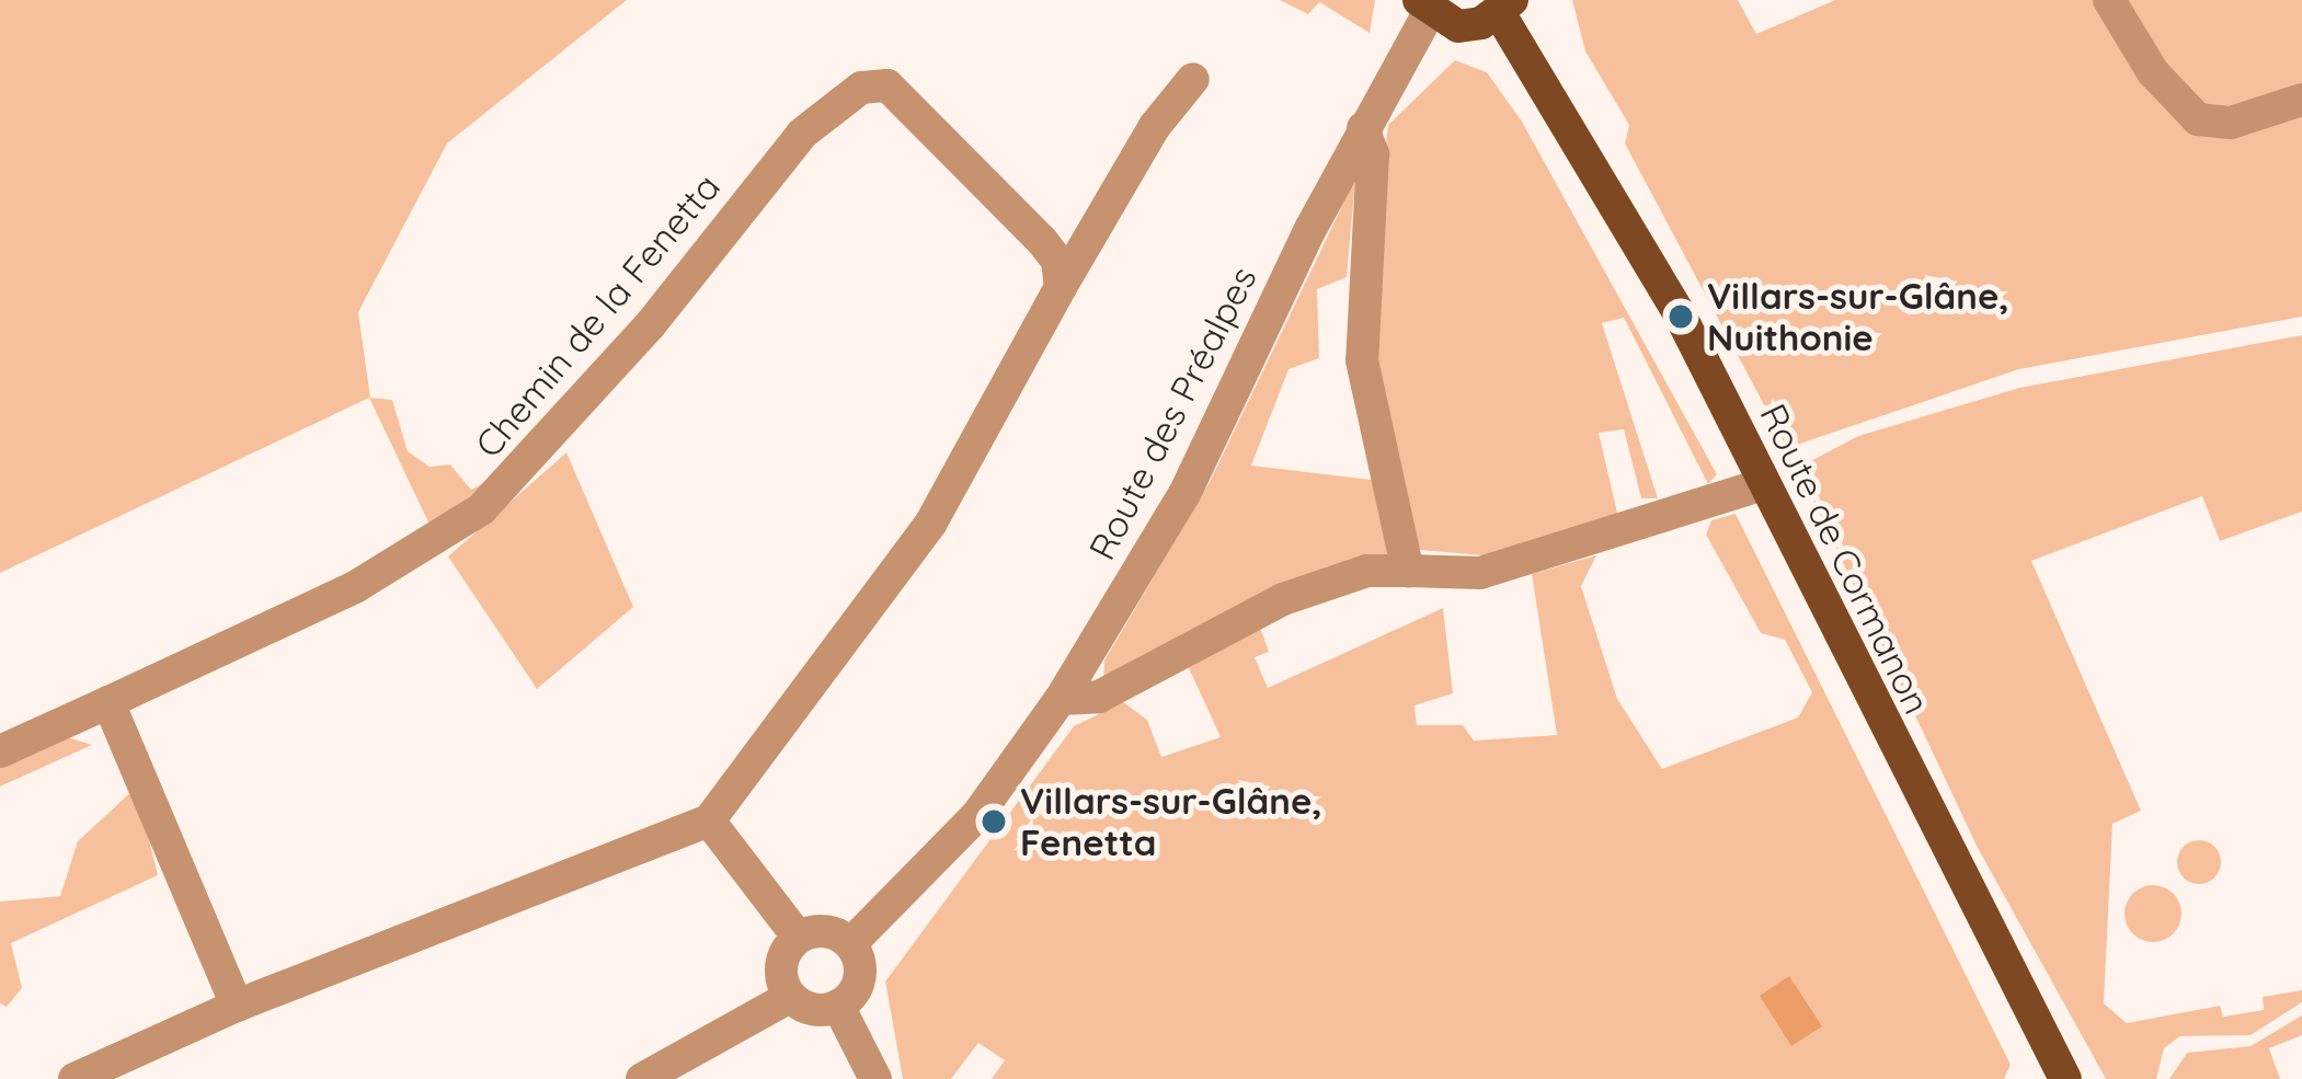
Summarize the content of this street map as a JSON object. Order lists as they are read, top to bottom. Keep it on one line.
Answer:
{"streets":{"main road":["Route de Cormanon"],"street":["Chemin de la Fenetta","Route des Préalpes"]},"places":["Villars-sur-Glâne, Nuithonie","Villars-sur-Glâne, Fenetta"]}
